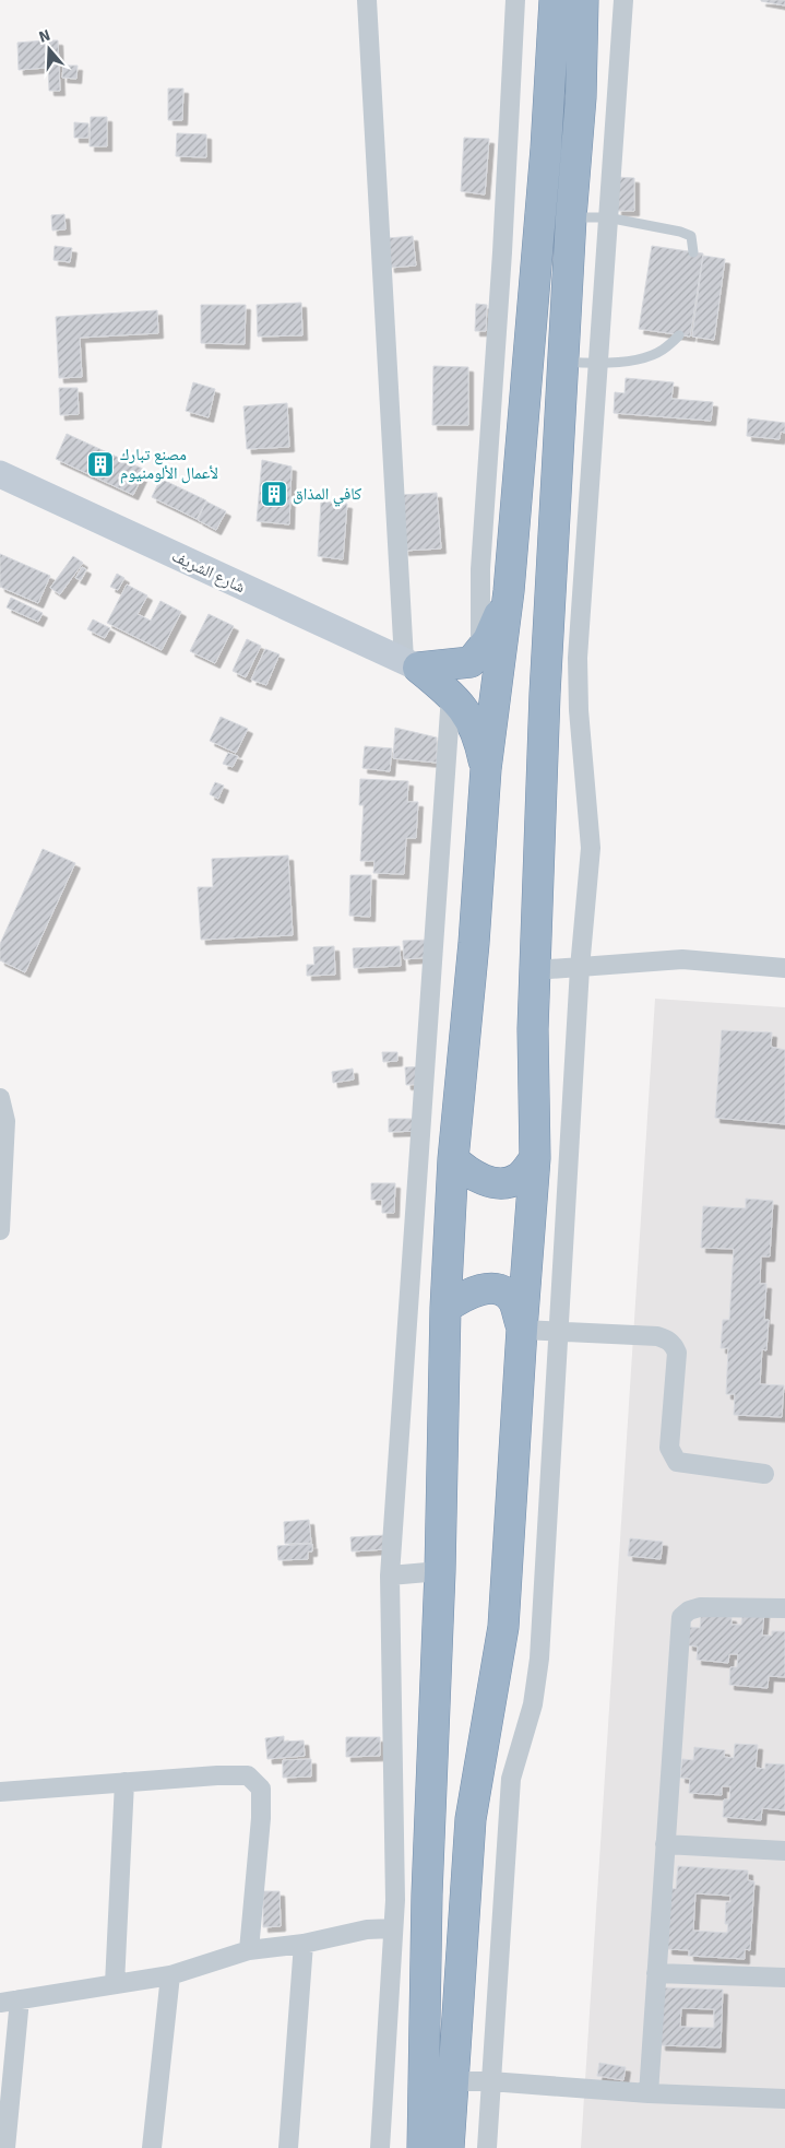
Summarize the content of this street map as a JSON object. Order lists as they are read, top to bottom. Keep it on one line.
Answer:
{"streets":{"main road":["شارع الشريف"]},"places":{"building":["مصنع تبارك لأعمال الألومنيوم","كافي المذاق"]},"north":"top"}
